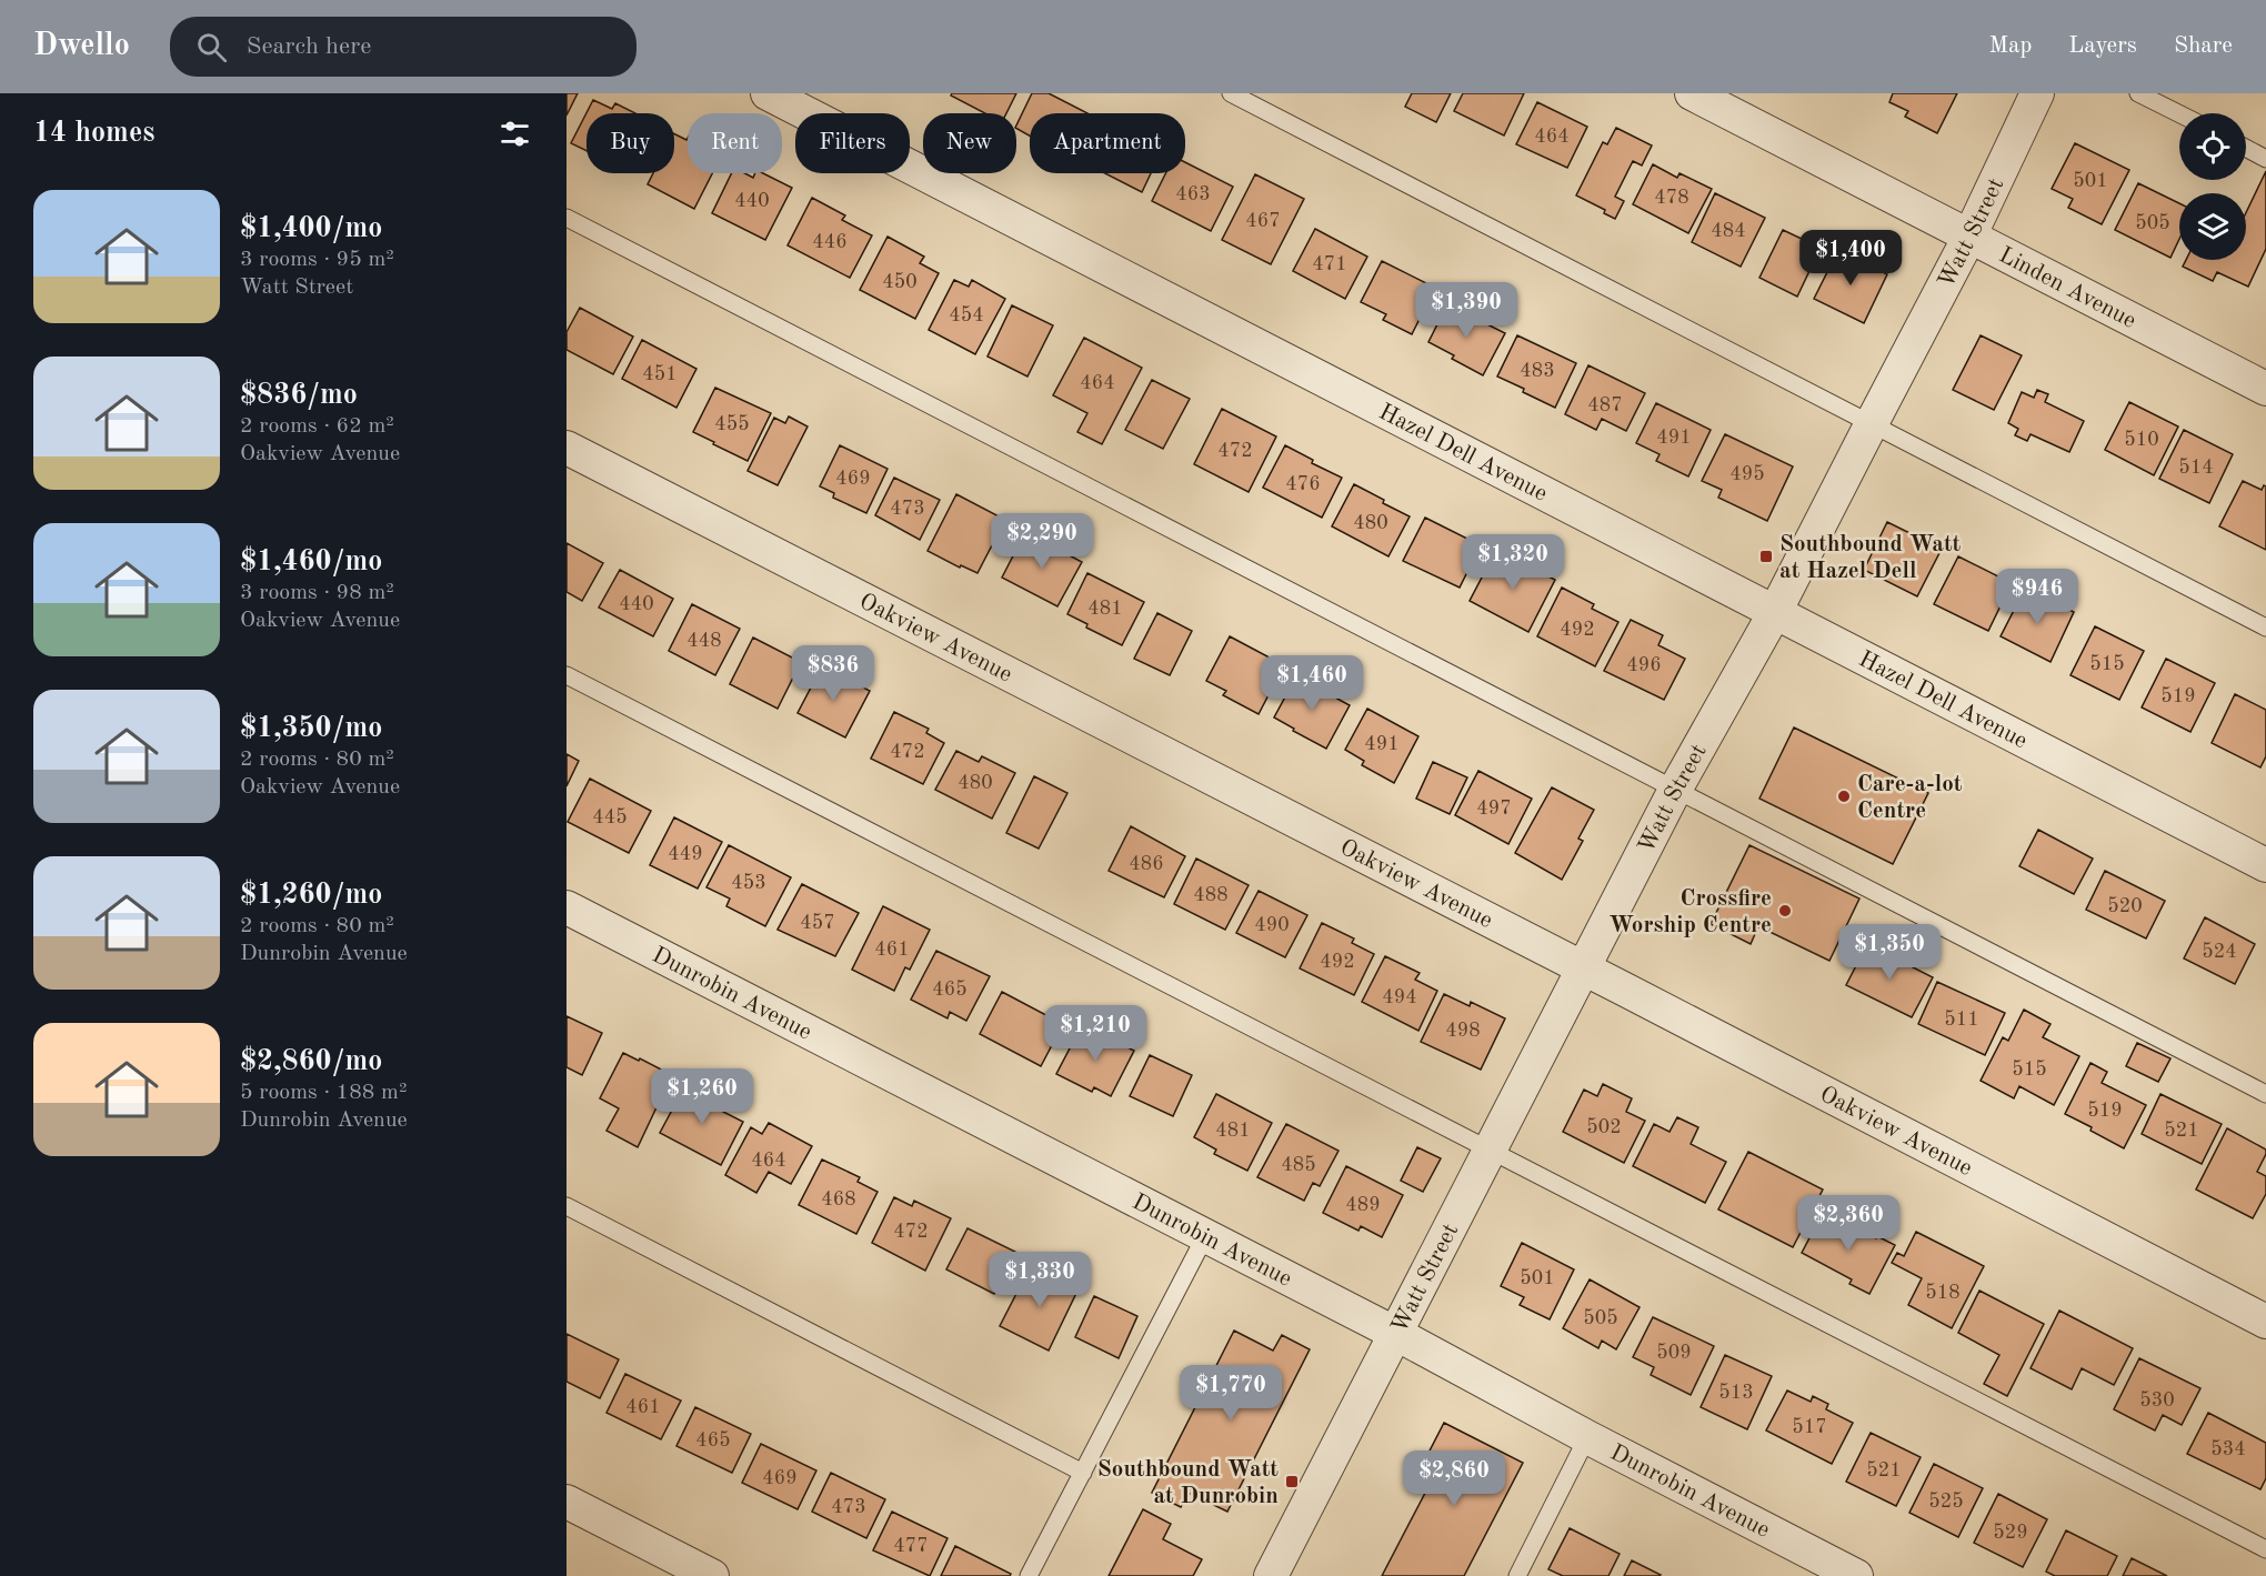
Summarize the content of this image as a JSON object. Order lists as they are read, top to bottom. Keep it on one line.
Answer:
{"streets":{"street":["Watt Street","Linden Avenue","Hazel Dell Avenue","Oakview Avenue","Dunrobin Avenue"]},"crossings":[["Watt Street","Linden Avenue"],["Watt Street","Hazel Dell Avenue"],["Watt Street","Oakview Avenue"],["Watt Street","Dunrobin Avenue"]],"places":{"transit":["Southbound Watt at Hazel Dell","Southbound Watt at Dunrobin"],"other":["Care-a-lot Centre","Crossfire Worship Centre"]},"house_numbers":["464","501","463","478","440","467","505","484","446","471","450","454","483","451","464","487","455","491","510","472","514","495","469","476","473","480","440","481","492","448","515","496","519","491","472","480","497","445","449","486","453","488","520","457","490","461","524","492","465","494","511","498","515","519","502","481","521","464","485","468","489","472","501","518","505","509","513","530","461","517","465","534","521","469","525","473","529","477"],"page":{"header":"Dwello","search":"Search here","nav":["Map","Layers","Share"],"heading":"14 homes","chip":["Buy","Rent","Filters","New","Apartment"],"list":[{"name":"$1,400/mo","note":"3 rooms · 95 m² · Watt Street"},{"name":"$836/mo","note":"2 rooms · 62 m² · Oakview Avenue"},{"name":"$1,460/mo","note":"3 rooms · 98 m² · Oakview Avenue"},{"name":"$1,350/mo","note":"2 rooms · 80 m² · Oakview Avenue"},{"name":"$1,260/mo","note":"2 rooms · 80 m² · Dunrobin Avenue"},{"name":"$2,860/mo","note":"5 rooms · 188 m² · Dunrobin Avenue"}],"price":["$1,400","$1,390","$2,290","$1,320","$946","$836","$1,460","$1,350","$1,210","$1,260","$2,360","$1,330","$1,770","$2,860"]}}
